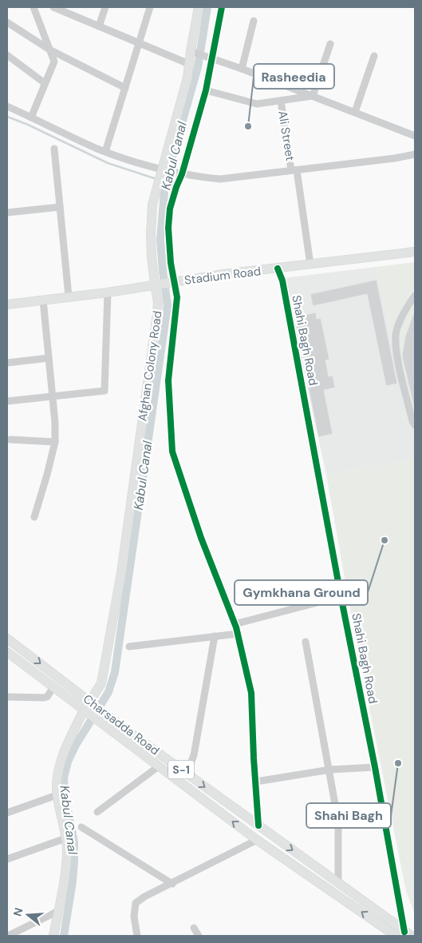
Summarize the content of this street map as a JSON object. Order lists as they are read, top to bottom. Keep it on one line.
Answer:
{"streets":{"main road":["Stadium Road","Afghan Colony Road","Charsadda Road","S-1"],"street":["Ali Street","Shahi Bagh Road"]},"crossings":[["Ali Street","Stadium Road"],["Stadium Road","Shahi Bagh Road"],["Stadium Road","Afghan Colony Road"],["Shahi Bagh Road","Charsadda Road"],["Afghan Colony Road","Charsadda Road"]],"water":["Kabul Canal"],"places":["Rasheedia","Gymkhana Ground","Shahi Bagh"],"north":"left"}
